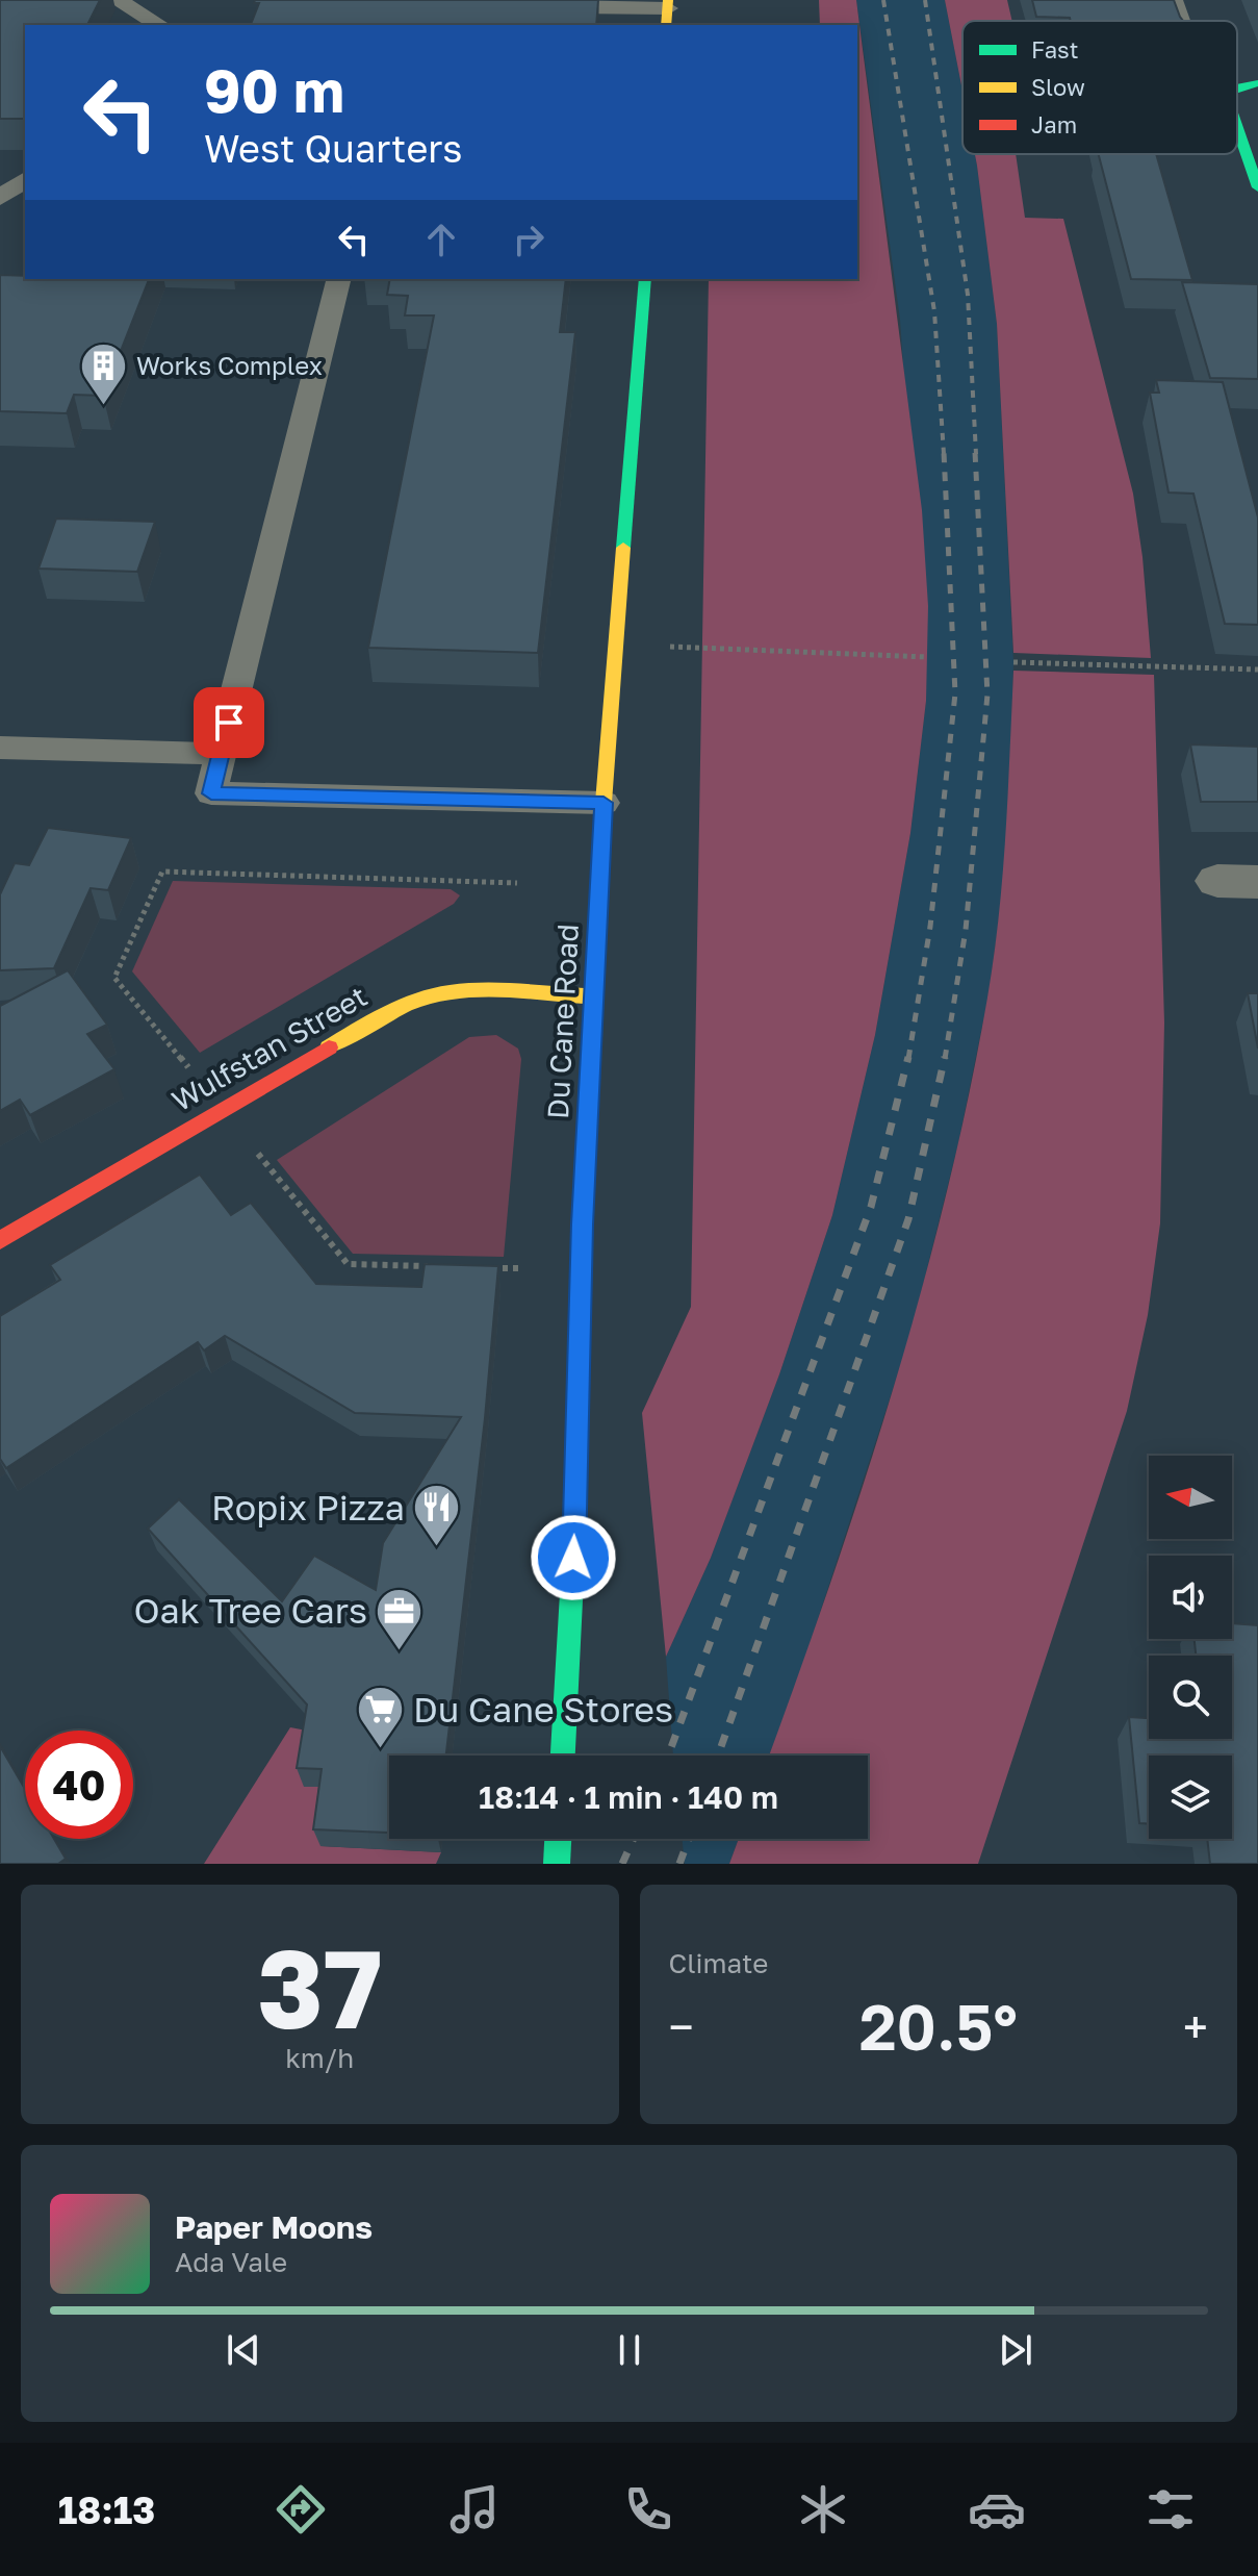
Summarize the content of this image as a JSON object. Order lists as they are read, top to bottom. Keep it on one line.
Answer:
{"streets":{"street":["Du Cane Road","Wulfstan Street"]},"crossings":[["Du Cane Road","Wulfstan Street"]],"places":{"building":["Works Complex"],"restaurant":["Ropix Pizza"],"office":["Oak Tree Cars"],"supermarket":["Du Cane Stores"]},"legend":["Fast","Slow","Jam"],"north":"left","page":{"turn":["90 m","West Quarters"],"limit":"40","trip":"18:14 · 1 min · 140 m","tile":[["37","km/h"],"Climate"],"heat":["−","20.5°","+"],"song":["Paper Moons","Ada Vale"],"tabs":"18:13"}}
